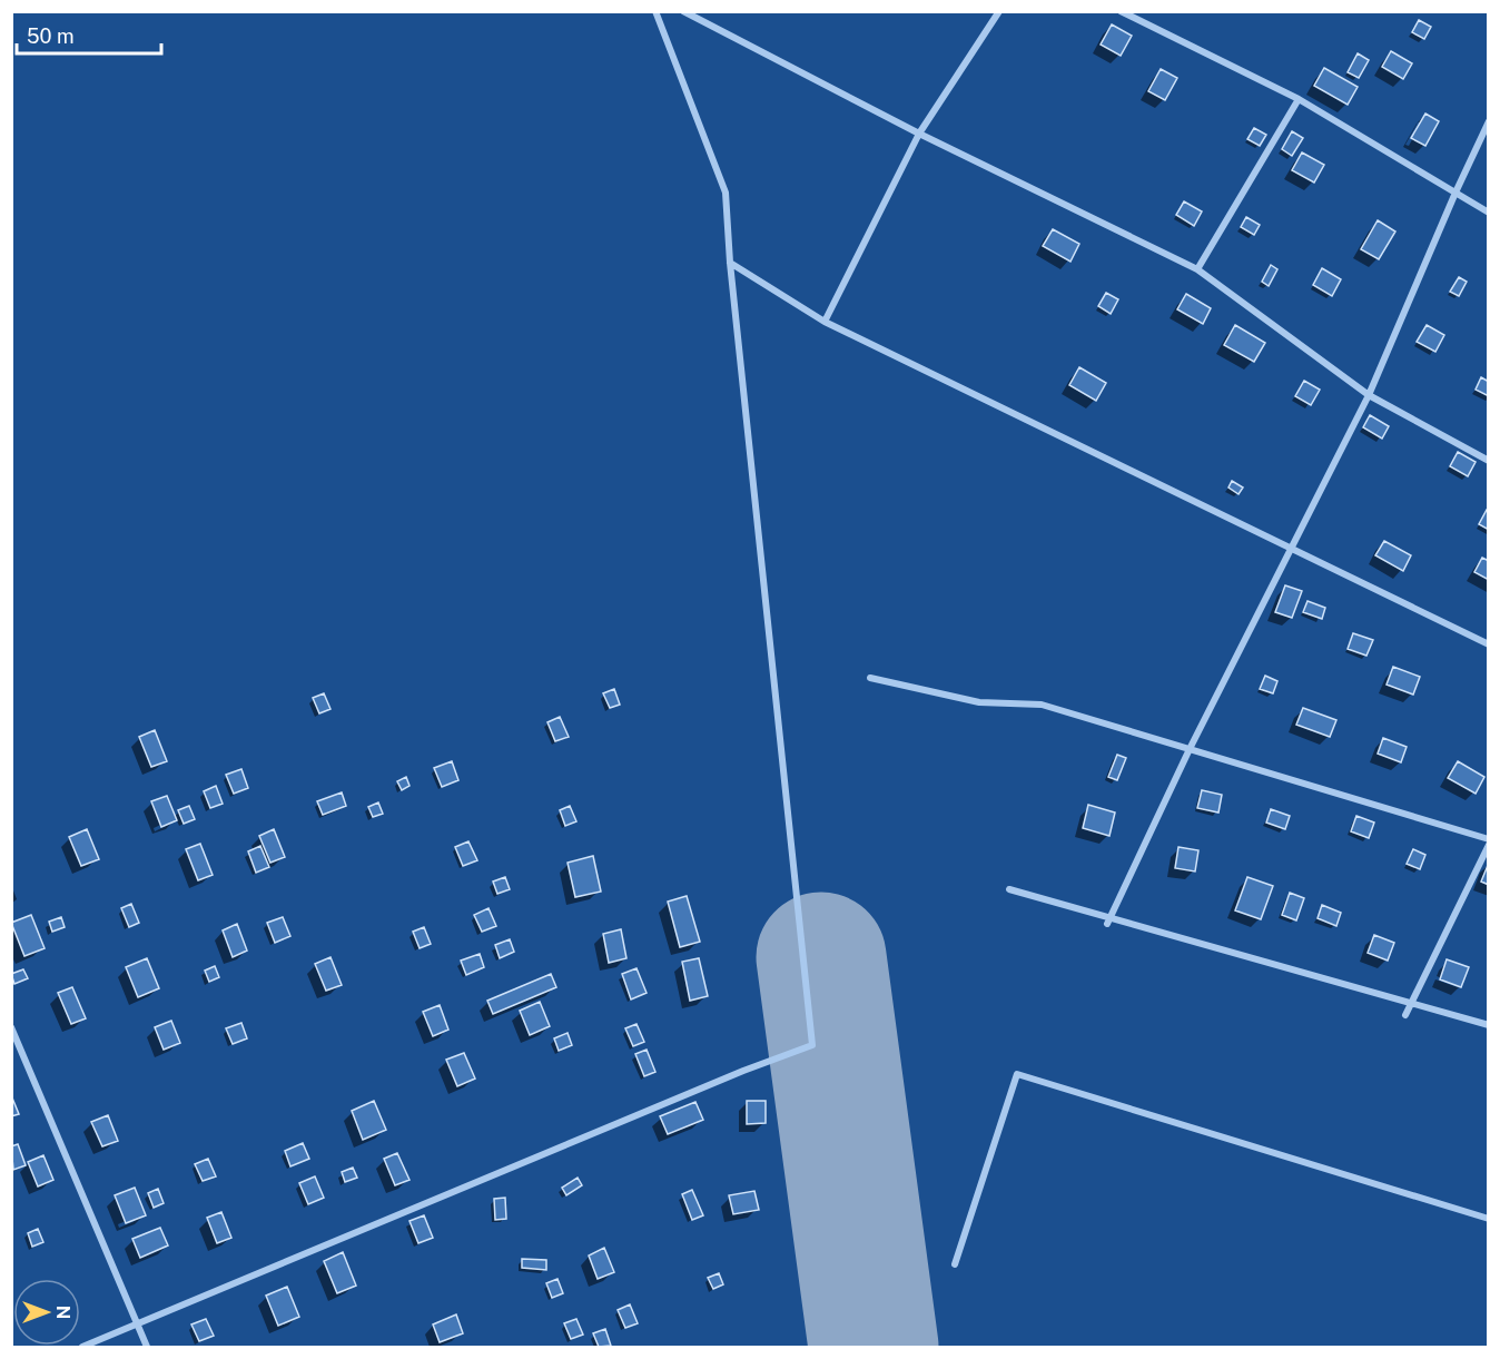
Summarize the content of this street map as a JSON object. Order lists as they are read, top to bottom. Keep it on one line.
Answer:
{"scale_bar":"50 m","north":"right"}
